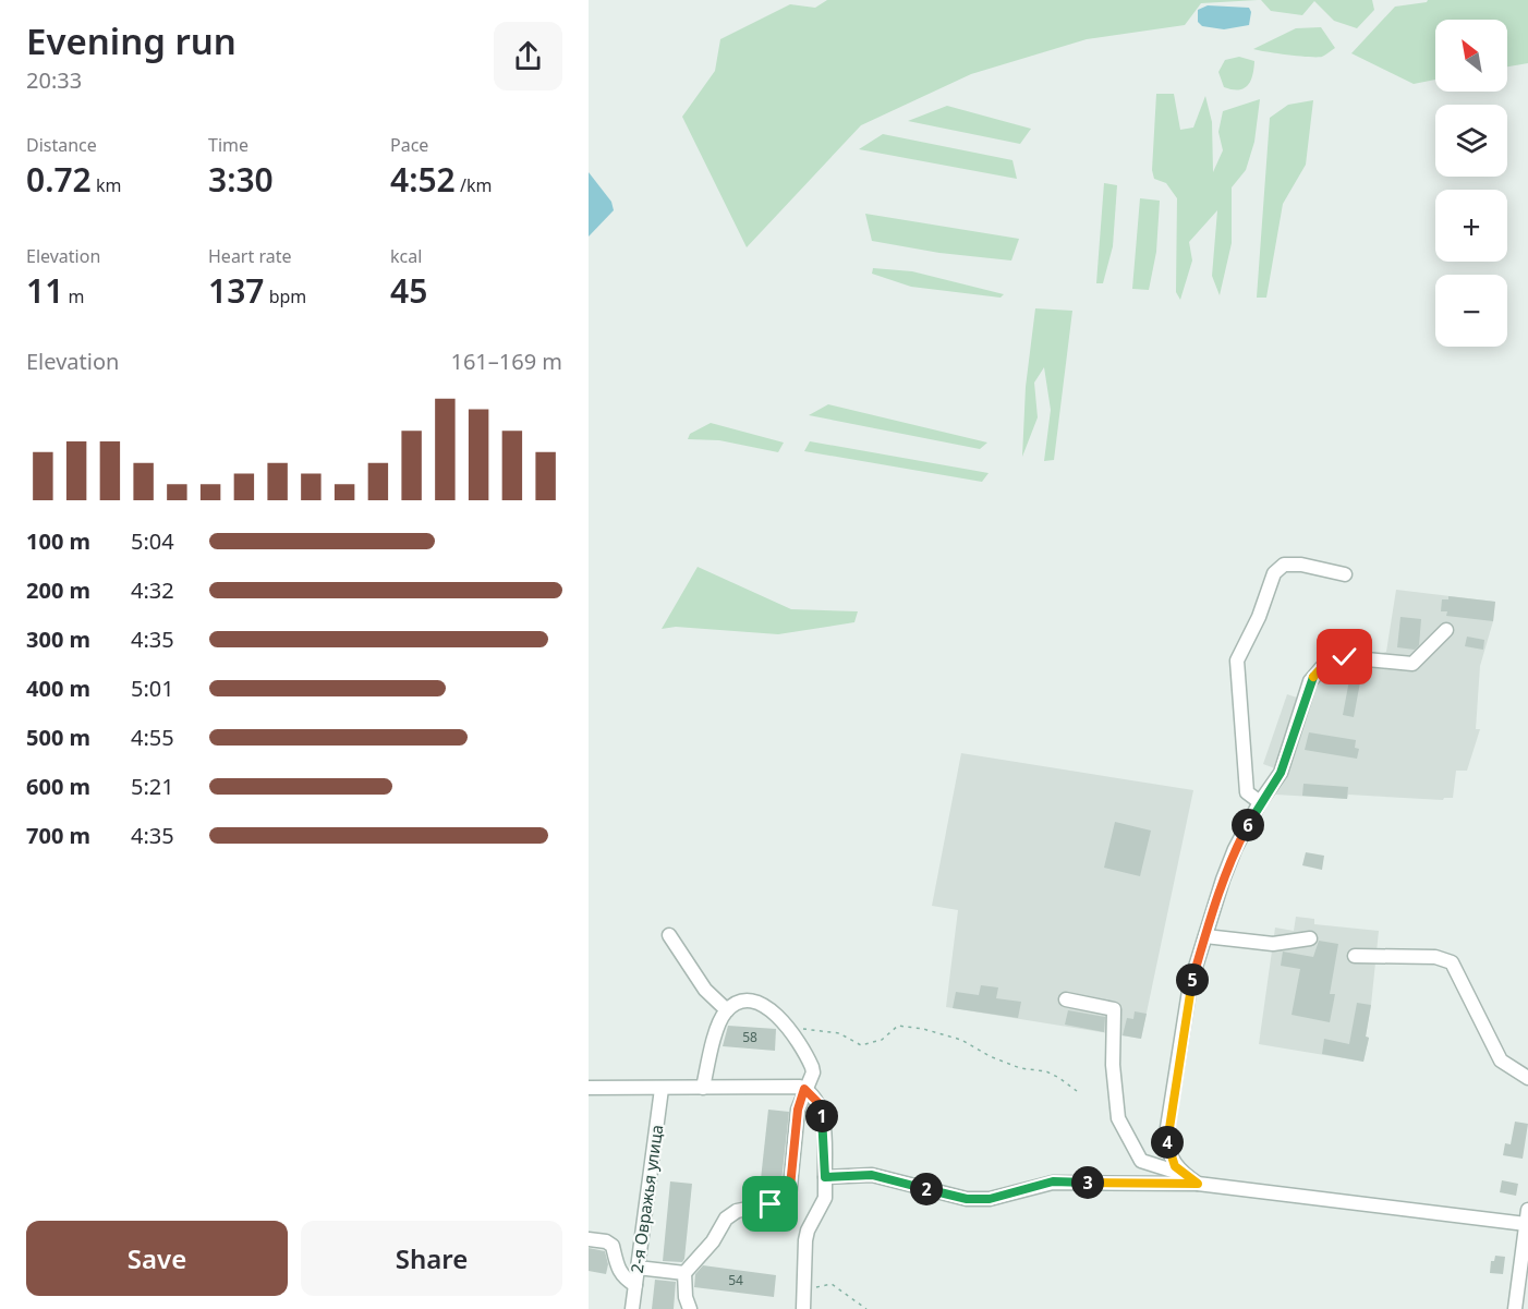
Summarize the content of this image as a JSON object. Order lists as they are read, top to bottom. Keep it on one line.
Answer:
{"streets":{"street":["2-я Овражья улица"]},"house_numbers":["58","54"],"north":"top left","page":{"heading":["Evening run","20:33"],"map_buttons":["+","−"],"stats":[["Distance","0.72 km"],["Time","3:30"],["Pace","4:52 /km"],["Elevation","11 m"],["Heart rate","137 bpm"],["kcal","45"]],"chart":["Elevation","161–169 m"],"list":[{"name":"100 m","note":"5:04"},{"name":"200 m","note":"4:32"},{"name":"300 m","note":"4:35"},{"name":"400 m","note":"5:01"},{"name":"500 m","note":"4:55"},{"name":"600 m","note":"5:21"},{"name":"700 m","note":"4:35"}],"pins":["6","5","1","4","3","2"],"buttons":["Save","Share"]}}
